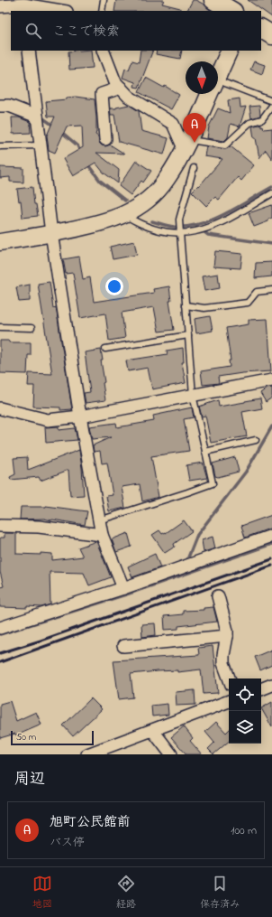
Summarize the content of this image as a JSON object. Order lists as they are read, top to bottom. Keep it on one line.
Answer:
{"scale_bar":"50 m","north":"bottom","page":{"search":"ここで検索","pins":"A","scale":"50 m","heading":"周辺","list":[{"mark":"A","name":"旭町公民館前","note":"バス停","value":"100 m"}],"nav":["地図","経路","保存済み"]}}
